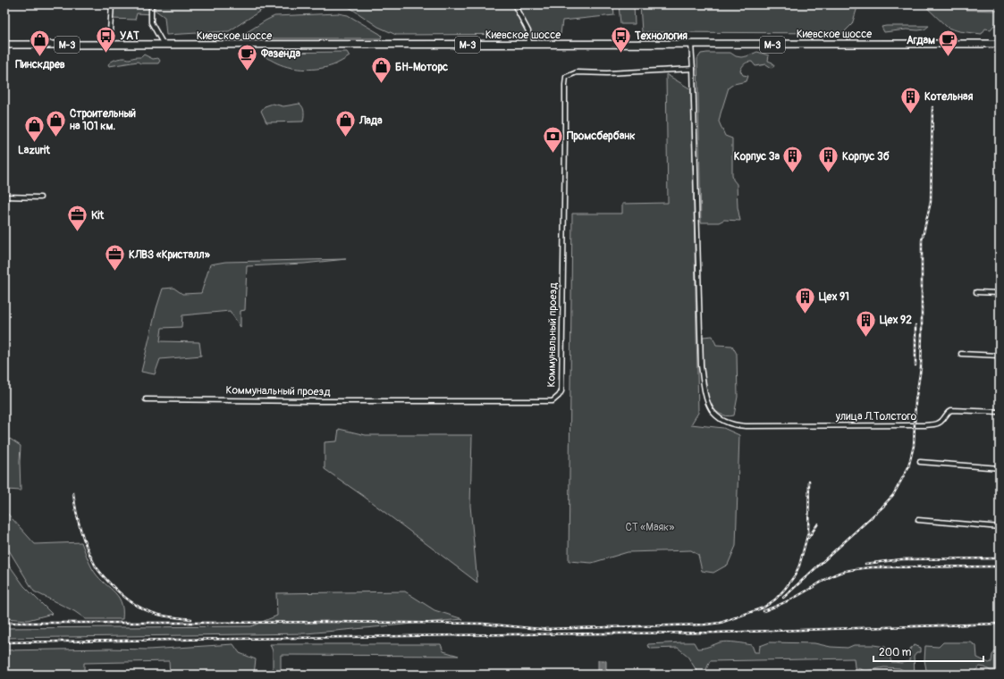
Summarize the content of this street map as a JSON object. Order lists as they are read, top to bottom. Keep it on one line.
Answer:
{"streets":{"highway":["Киевское шоссе","М-3"],"street":["Коммунальный проезд","улица Л.Толстого"]},"crossings":[["Коммунальный проезд","улица Л.Толстого"]],"parks":["СТ «Маяк»"],"places":{"bus stop":["УАТ","Технология"],"shop":["Пинскдрев","БН-Моторс","Строительный на 101 км.","Лада","Lazurit"],"cafe":["Агдам","Фазенда"],"building":["Котельная","Корпус 3a","Корпус 3б","Цех 91","Цех 92"],"bank":["Промсбербанк"],"office":["Kit","КЛВЗ «Кристалл»"]},"scale_bar":"200 m"}
